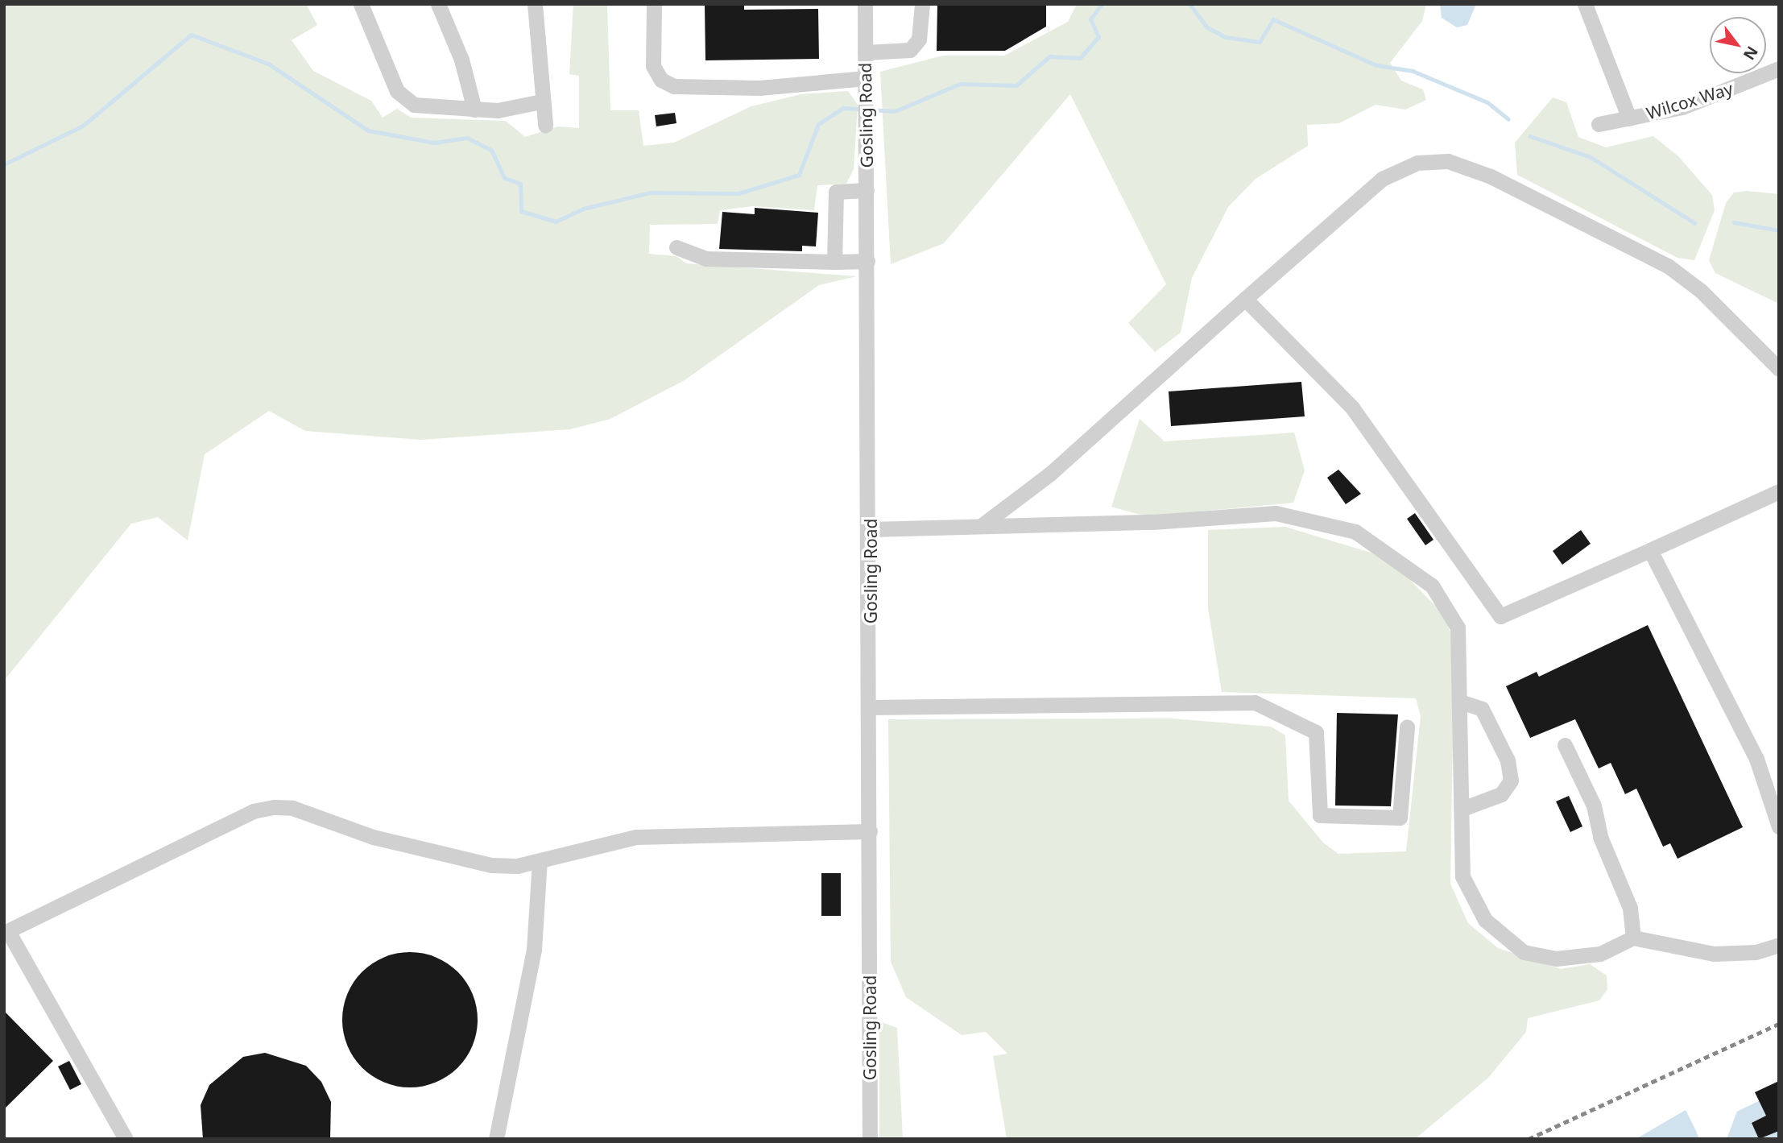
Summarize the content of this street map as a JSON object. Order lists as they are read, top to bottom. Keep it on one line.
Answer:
{"streets":{"street":["Wilcox Way","Gosling Road"]},"north":"bottom right"}
